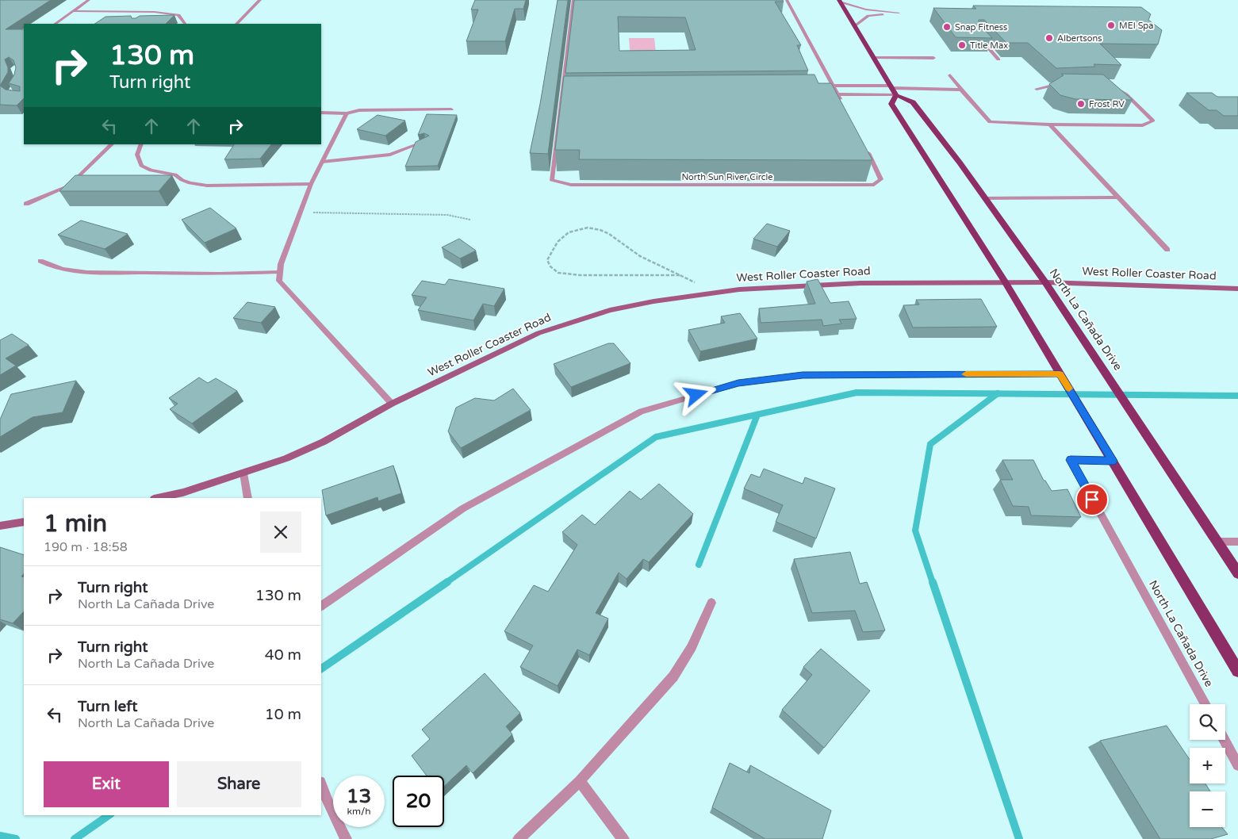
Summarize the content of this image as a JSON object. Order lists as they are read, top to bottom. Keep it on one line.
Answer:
{"streets":{"main road":["North La Cañada Drive"],"street":["North Sun River Circle","West Roller Coaster Road"]},"crossings":[["West Roller Coaster Road","North La Cañada Drive"]],"places":["MEI Spa","Snap Fitness","Albertsons","Title Max","Frost RV"],"page":{"turn":["130 m","Turn right"],"heading":["1 min","190 m · 18:58"],"list":[{"name":"Turn right","note":"North La Cañada Drive","value":"130 m"},{"name":"Turn right","note":"North La Cañada Drive","value":"40 m"},{"name":"Turn left","note":"North La Cañada Drive","value":"10 m"}],"map_buttons":["+","−"],"buttons":["Exit","Share"],"speed":"13 km/h","limit":"20"}}
